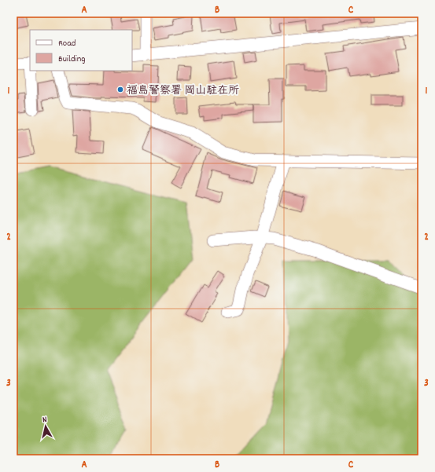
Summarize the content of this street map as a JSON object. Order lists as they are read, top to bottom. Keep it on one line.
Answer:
{"places":["福島警察署 岡山駐在所"],"legend":["Road","Building"],"north":"top","grid":{"columns":["A","B","C"],"rows":["1","2","3"]}}
